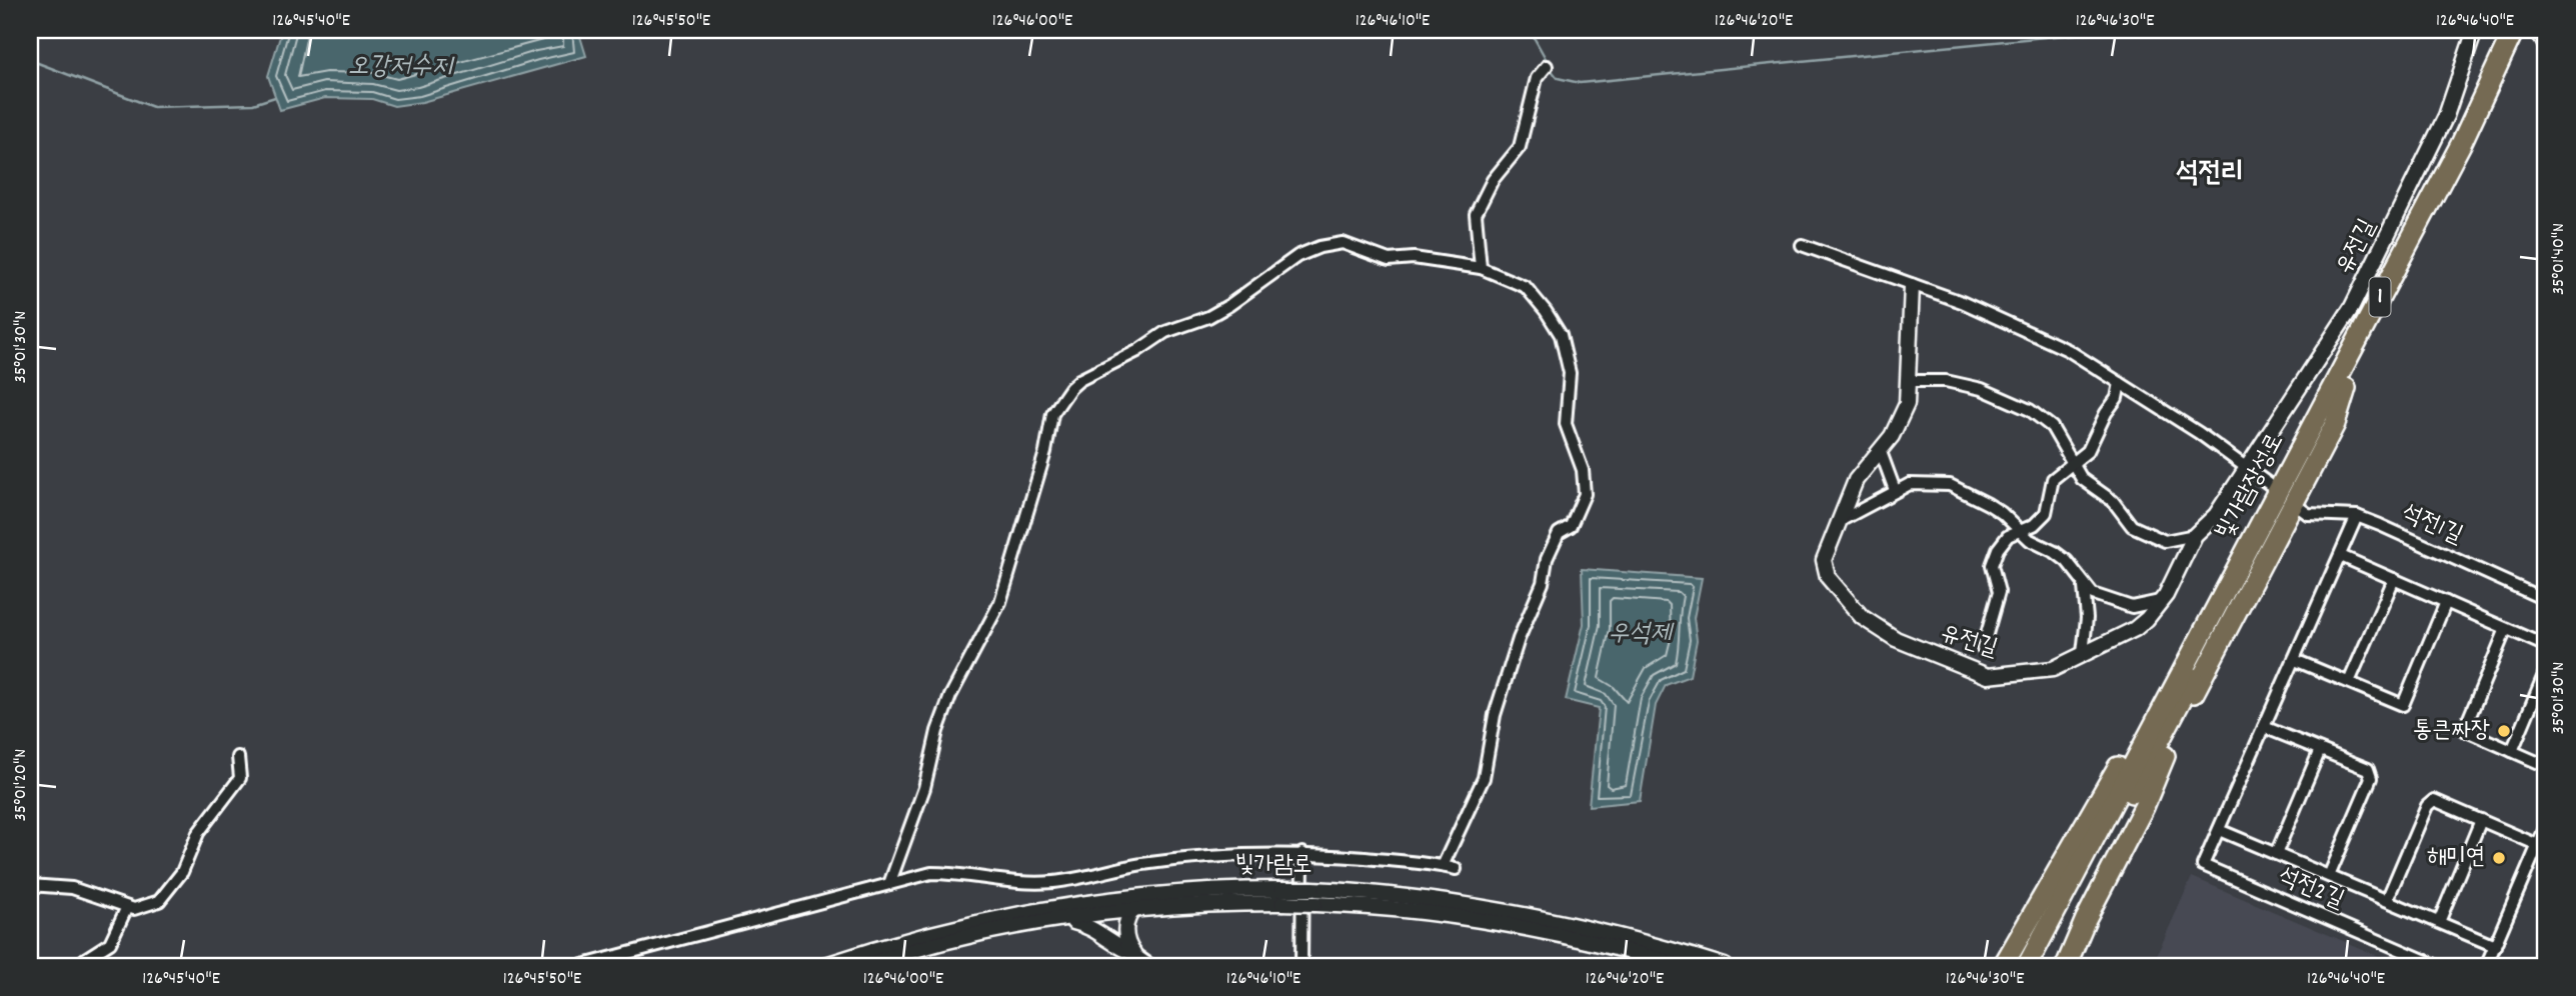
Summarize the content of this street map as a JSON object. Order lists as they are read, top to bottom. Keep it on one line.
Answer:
{"streets":{"highway":["1","빛가람장성로"],"main road":["유전길","빛가람로"],"street":["석전1길","석전2길"]},"crossings":[["석전1길","석전2길"]],"districts":["석전리"],"water":["오강저수지","우석제"],"places":["통큰짜장","해미연"],"coordinates":["126°45'40\"E","126°45'50\"E","126°46'00\"E","126°46'10\"E","126°46'20\"E","126°46'30\"E","126°46'40\"E","35°01'40\"N","35°01'30\"N","35°01'20\"N"]}
